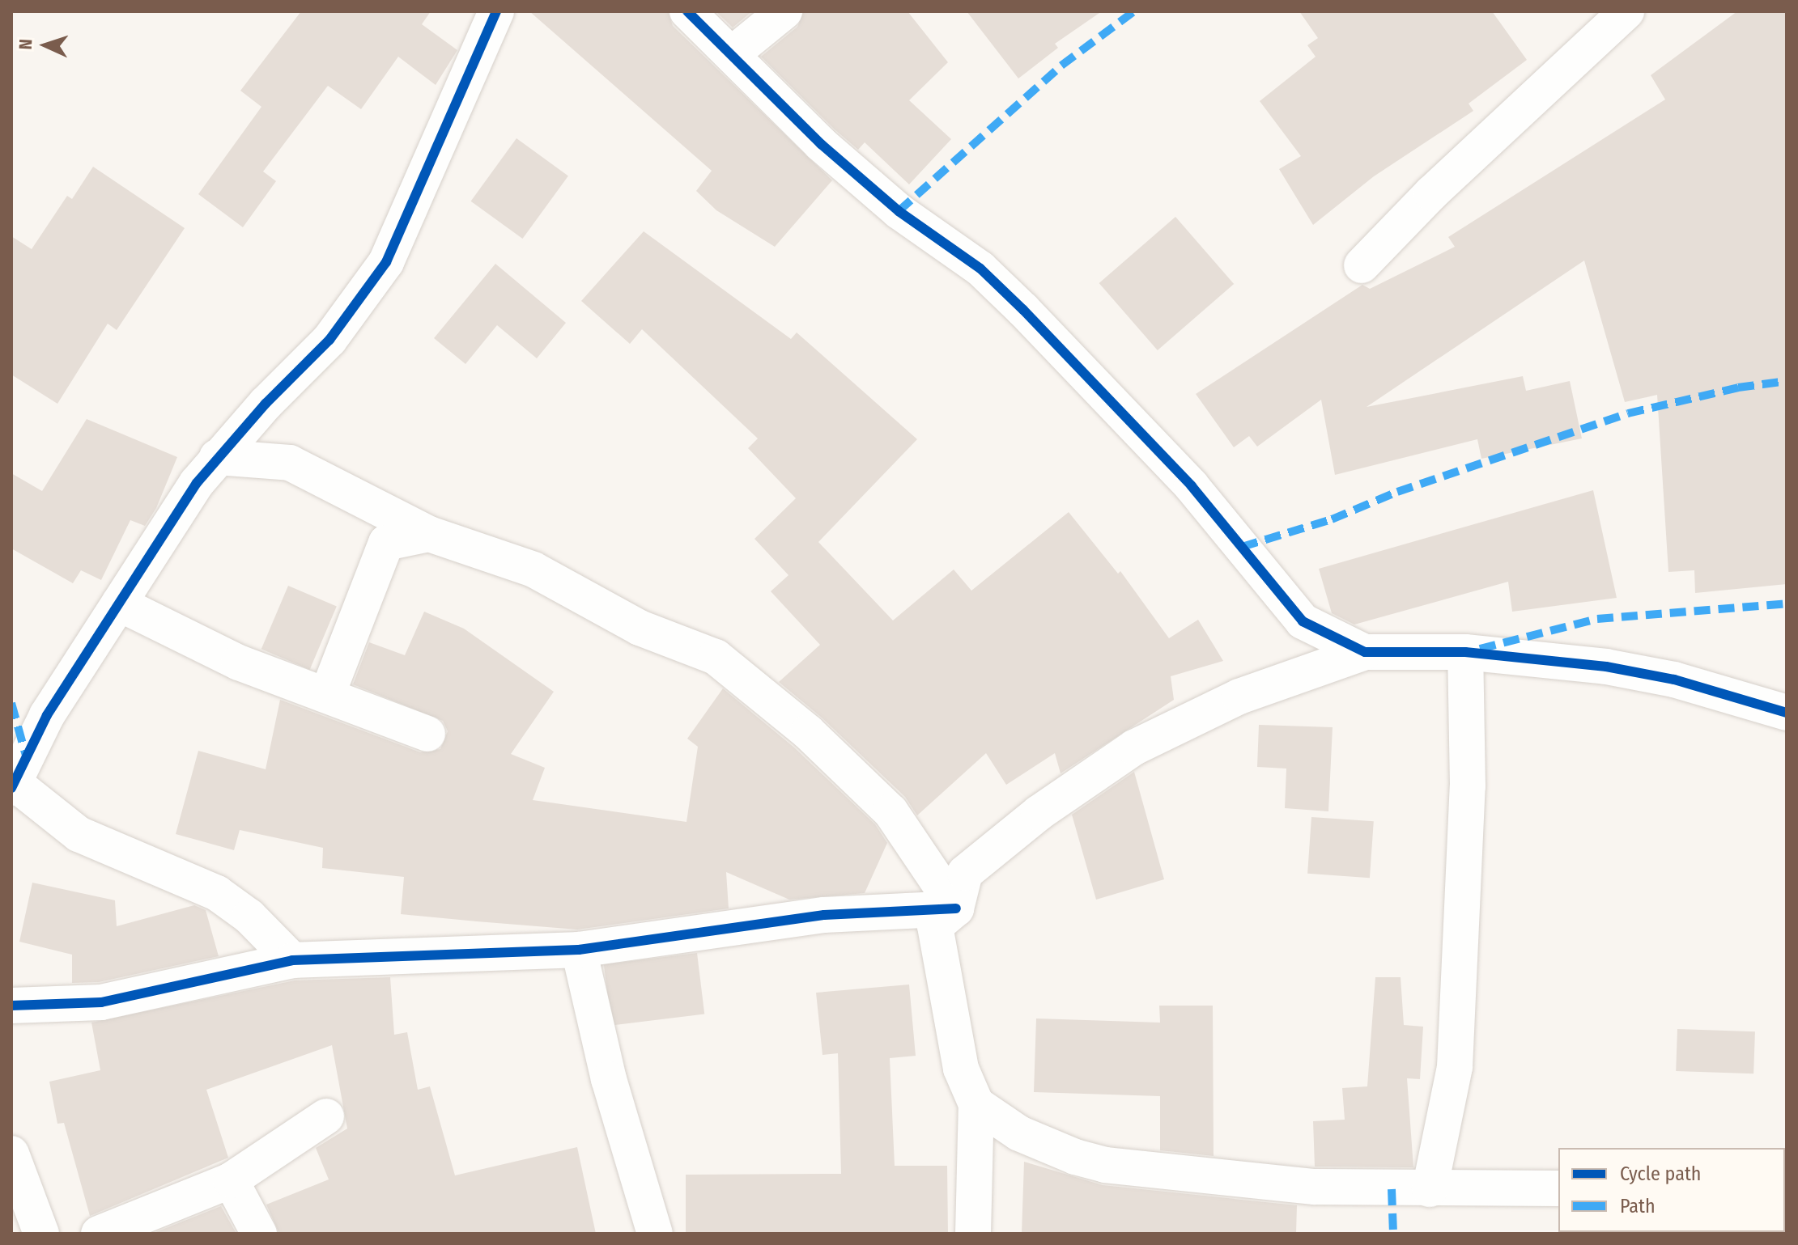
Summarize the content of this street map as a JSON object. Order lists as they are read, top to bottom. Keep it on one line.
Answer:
{"legend":["Cycle path","Path"],"north":"left"}
